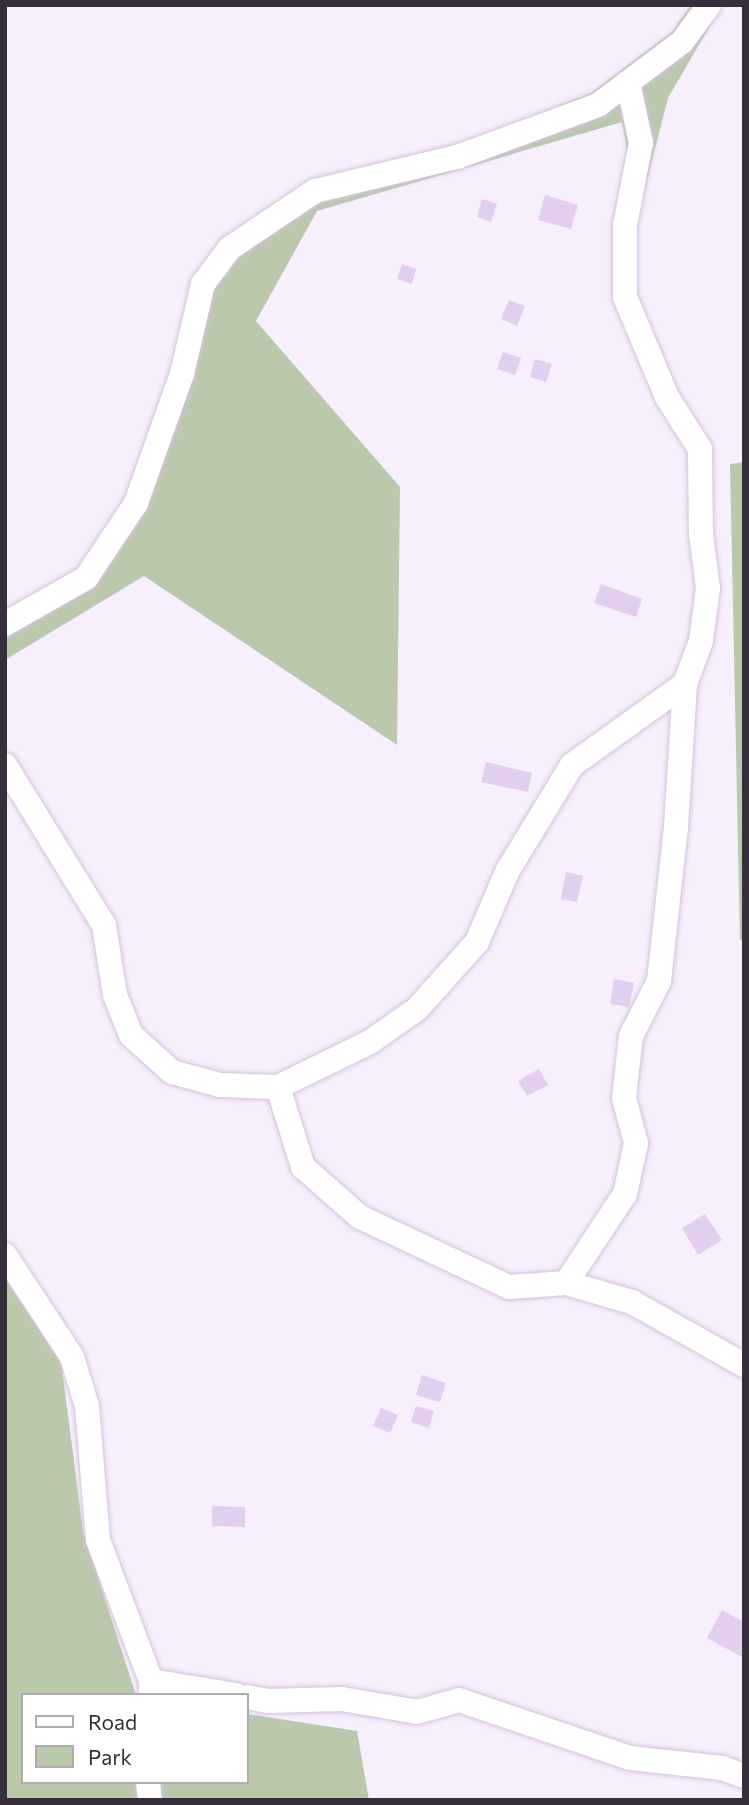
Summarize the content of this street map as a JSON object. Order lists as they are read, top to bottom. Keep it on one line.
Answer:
{"legend":["Road","Park"]}
